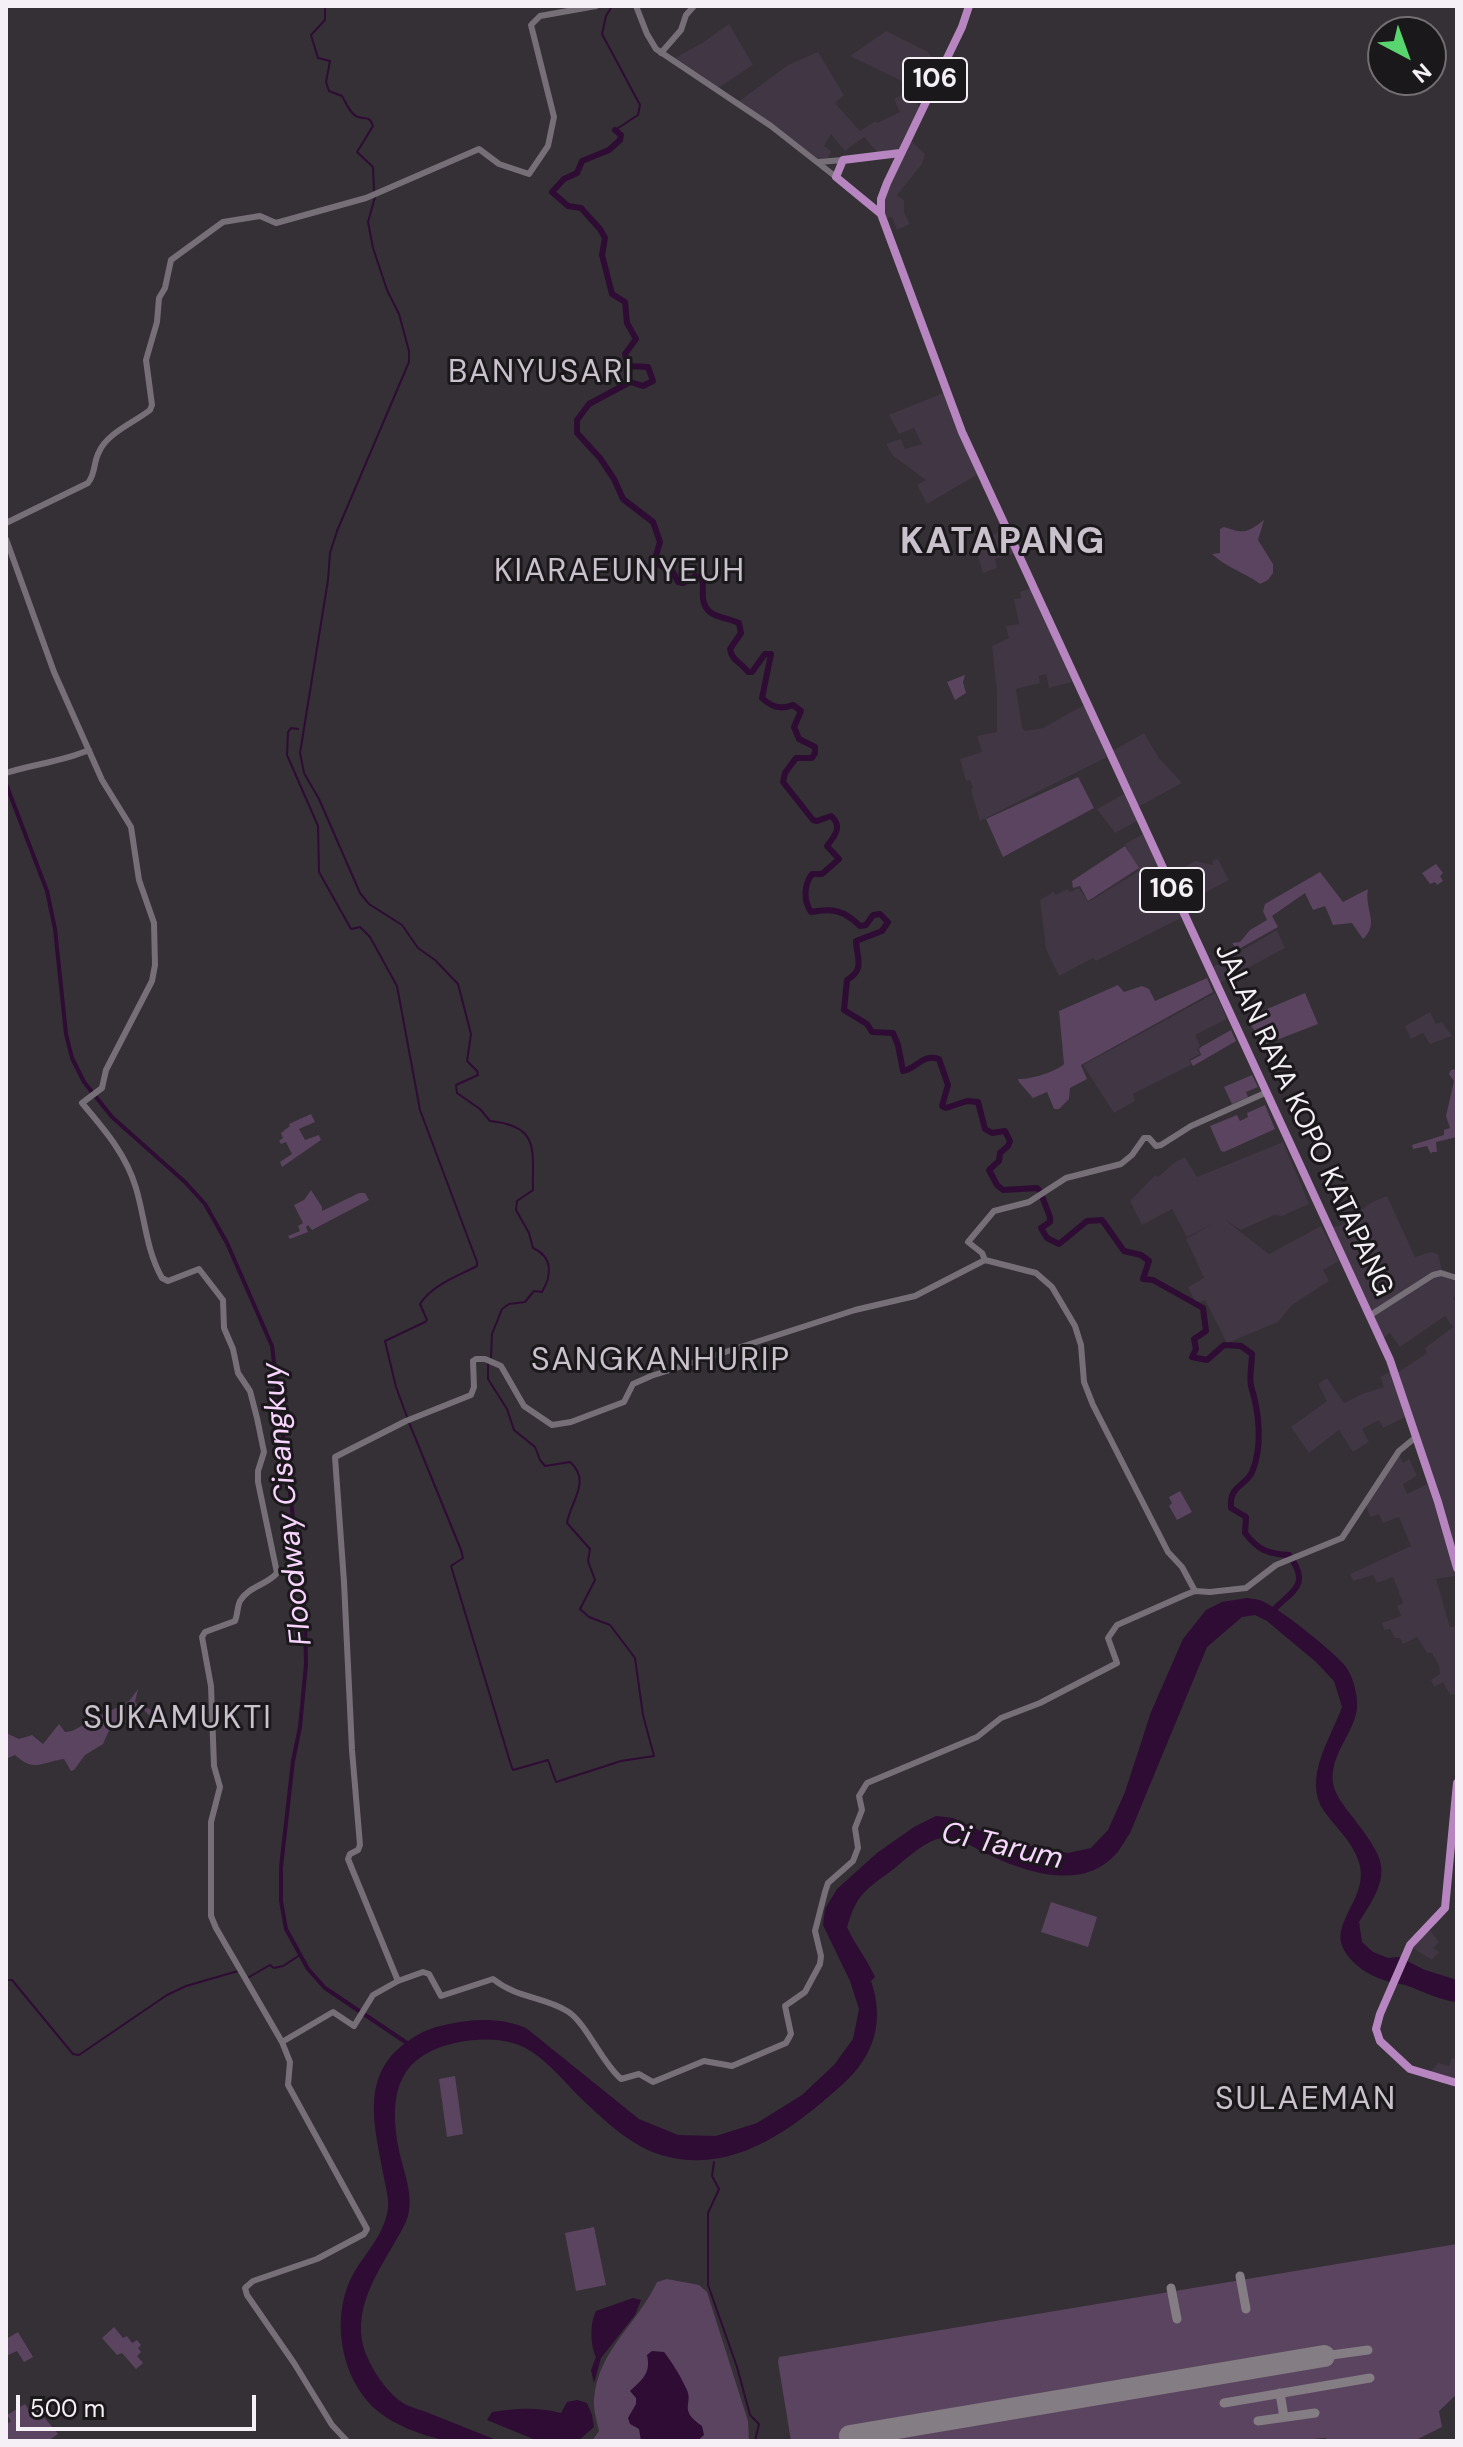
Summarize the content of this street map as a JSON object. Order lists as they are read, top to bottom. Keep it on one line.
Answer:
{"streets":{"main road":["106","JALAN RAYA KOPO KATAPANG"]},"crossings":[["106","JALAN RAYA KOPO KATAPANG"]],"districts":["BANYUSARI","KATAPANG","KIARAEUNYEUH","SANGKANHURIP","SUKAMUKTI","SULAEMAN"],"water":["Floodway Cisangkuy","Ci Tarum"],"scale_bar":"500 m","north":"bottom right"}
